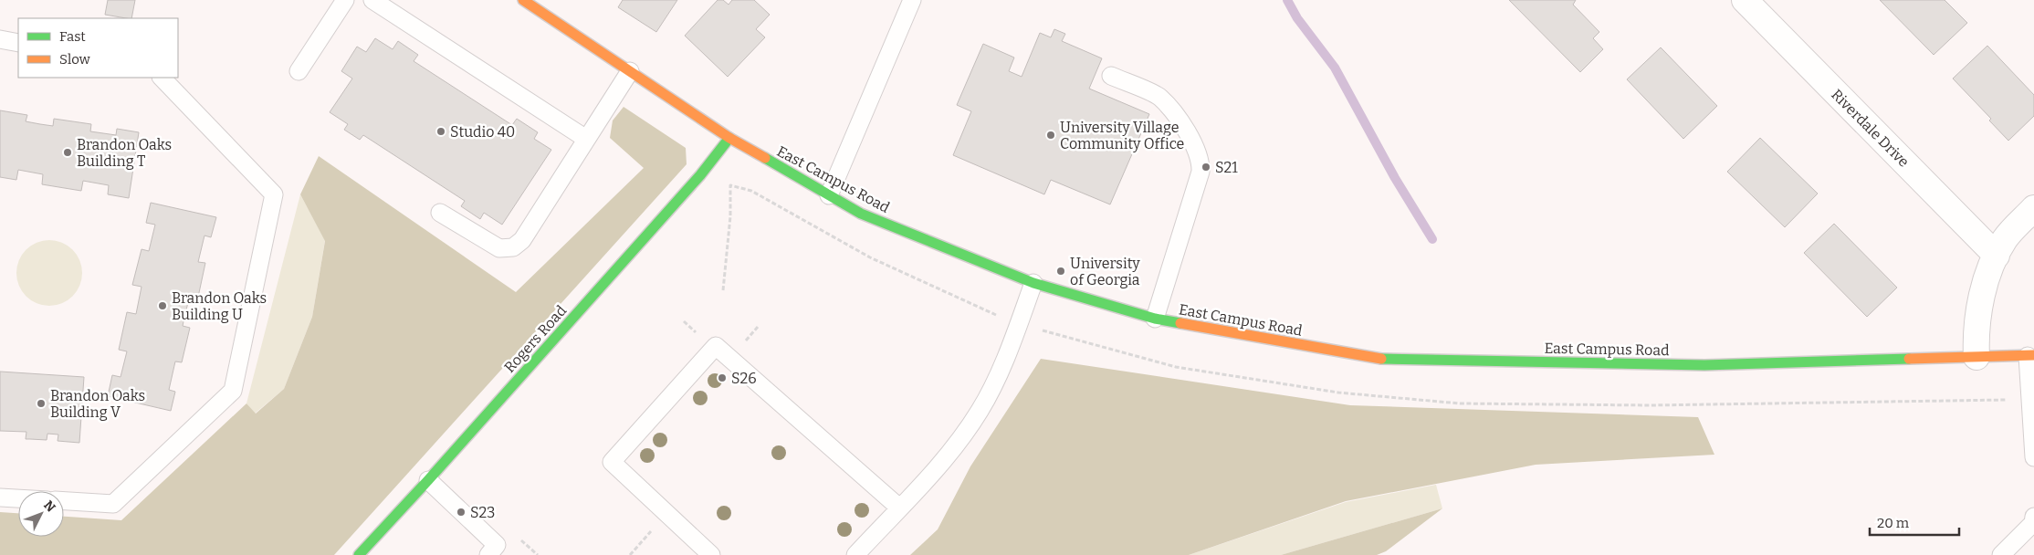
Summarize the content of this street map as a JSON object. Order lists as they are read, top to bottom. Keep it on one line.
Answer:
{"streets":{"main road":["East Campus Road","Rogers Road"],"street":["Riverdale Drive"]},"crossings":[["East Campus Road","Rogers Road"]],"places":["Studio 40","University Village Community Office","Brandon Oaks Building T","S21","University of Georgia","Brandon Oaks Building U","S26","Brandon Oaks Building V","S23"],"legend":["Fast","Slow"],"scale_bar":"20 m","north":"top right"}
